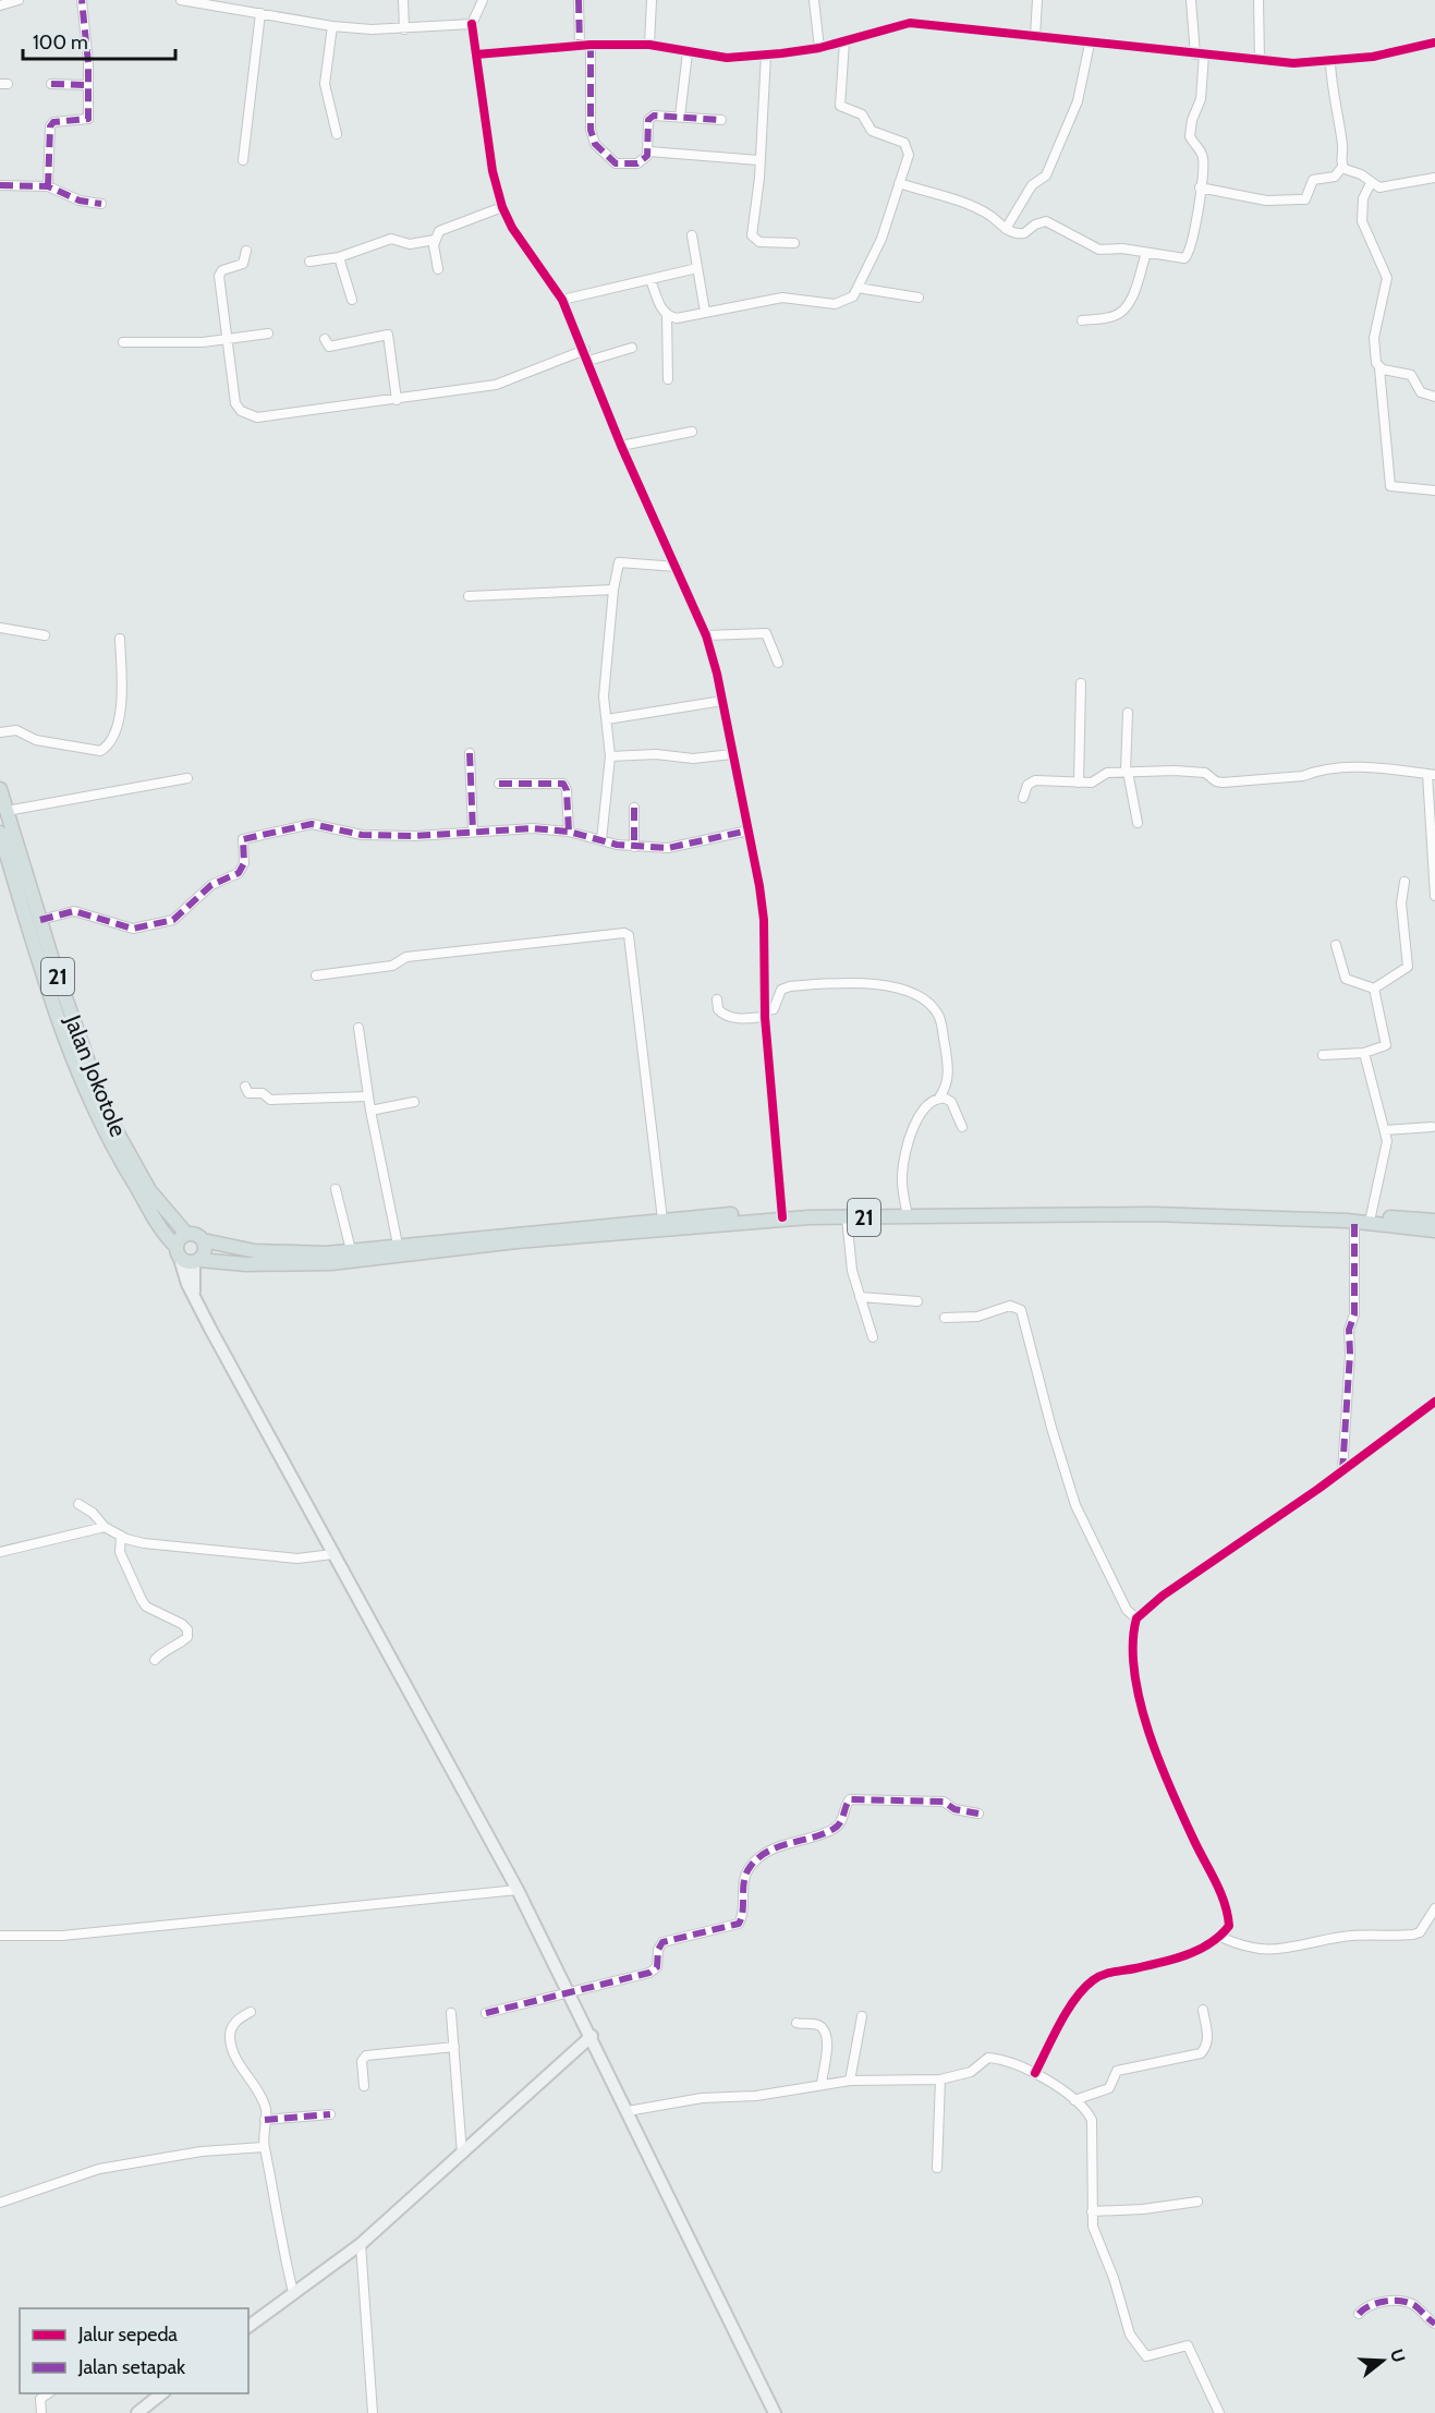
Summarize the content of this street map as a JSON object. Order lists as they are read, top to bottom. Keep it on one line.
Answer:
{"streets":{"highway":["21","Jalan Jokotole"]},"crossings":[["21","Jalan Jokotole"]],"legend":["Jalur sepeda","Jalan setapak"],"scale_bar":"100 m","north":"right"}
